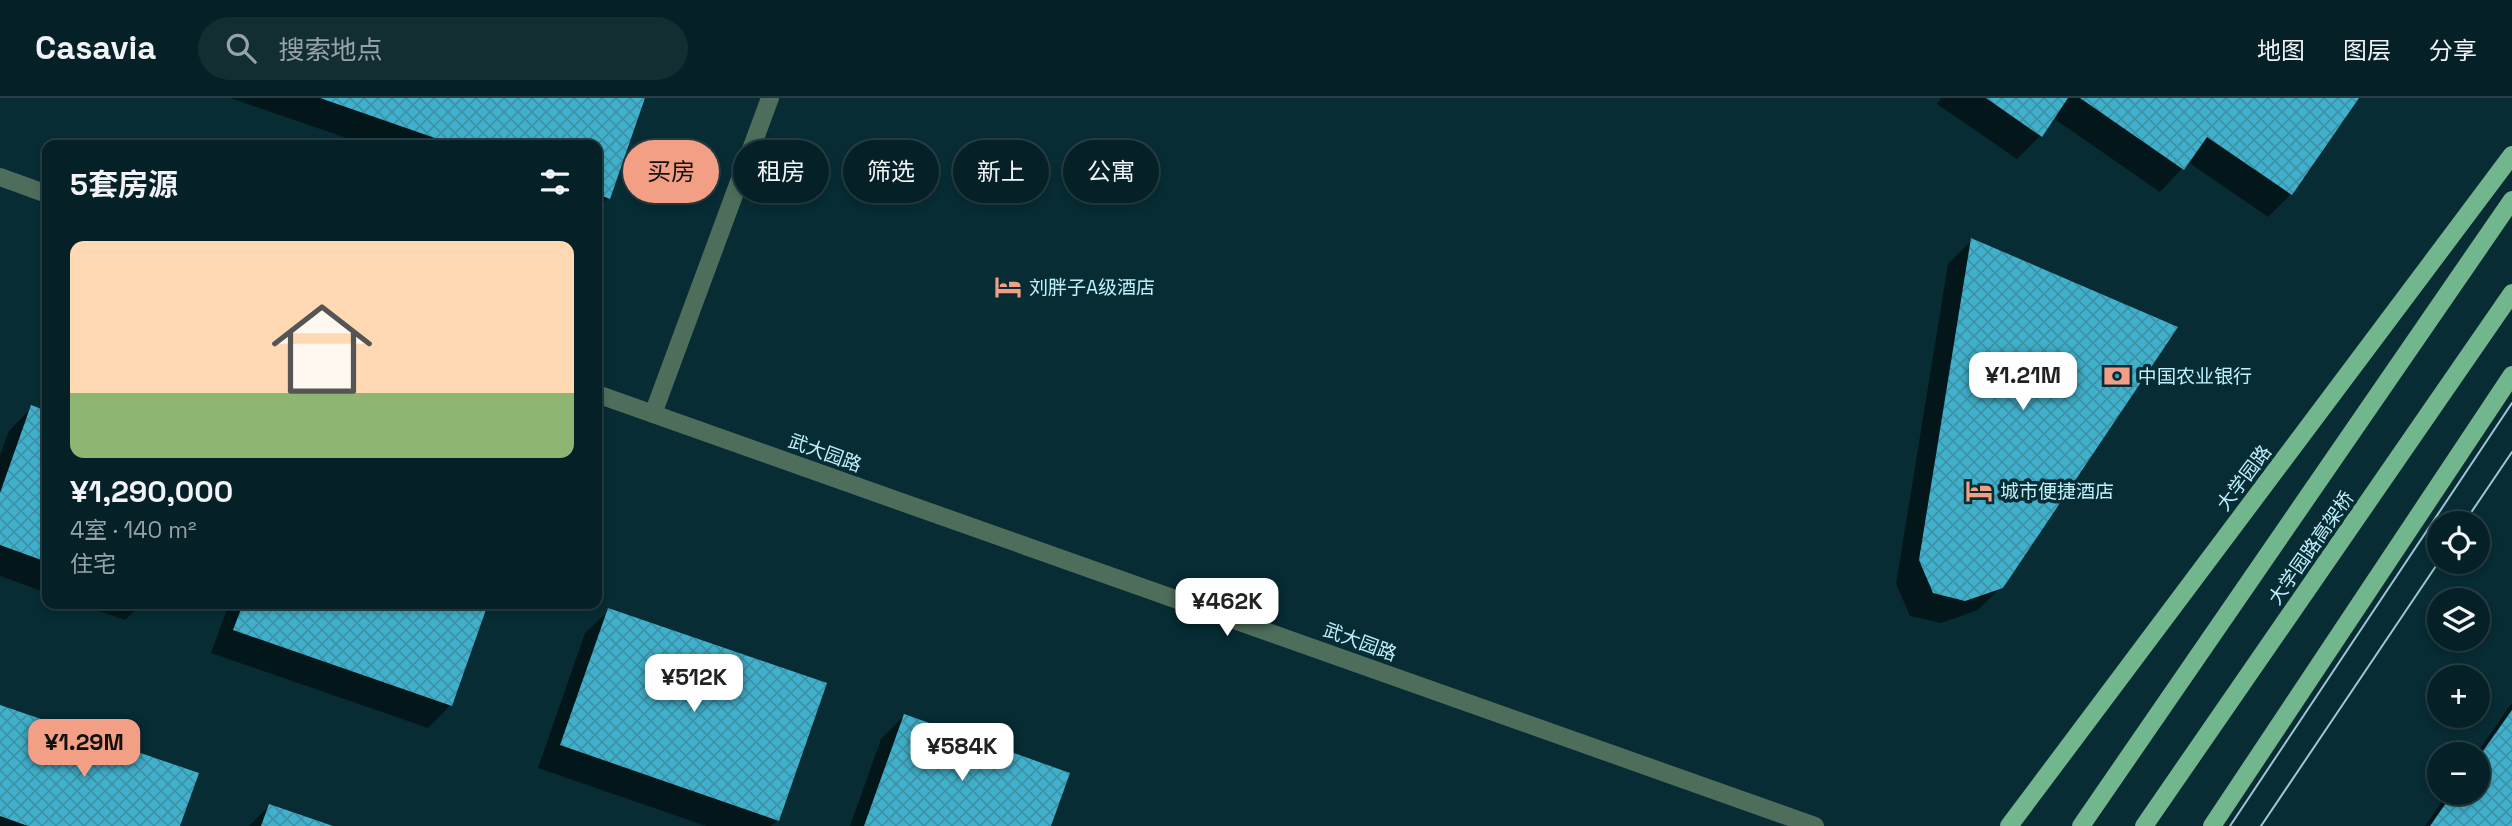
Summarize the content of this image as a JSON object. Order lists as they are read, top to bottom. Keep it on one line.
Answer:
{"streets":{"main road":["大学园路","大学园路高架桥"],"street":["武大园路"]},"places":{"hotel":["刘胖子A级酒店","城市便捷酒店"],"bank":["中国农业银行"]},"page":{"header":"Casavia","search":"搜索地点","nav":["地图","图层","分享"],"chip":["买房","租房","筛选","新上","公寓"],"heading":"5套房源","list":[{"name":"¥1,290,000","note":"4室 · 140 m² · 住宅"}],"price":["¥1.21M","¥462K","¥512K","¥1.29M","¥584K"],"map_buttons":["+","−"]}}
